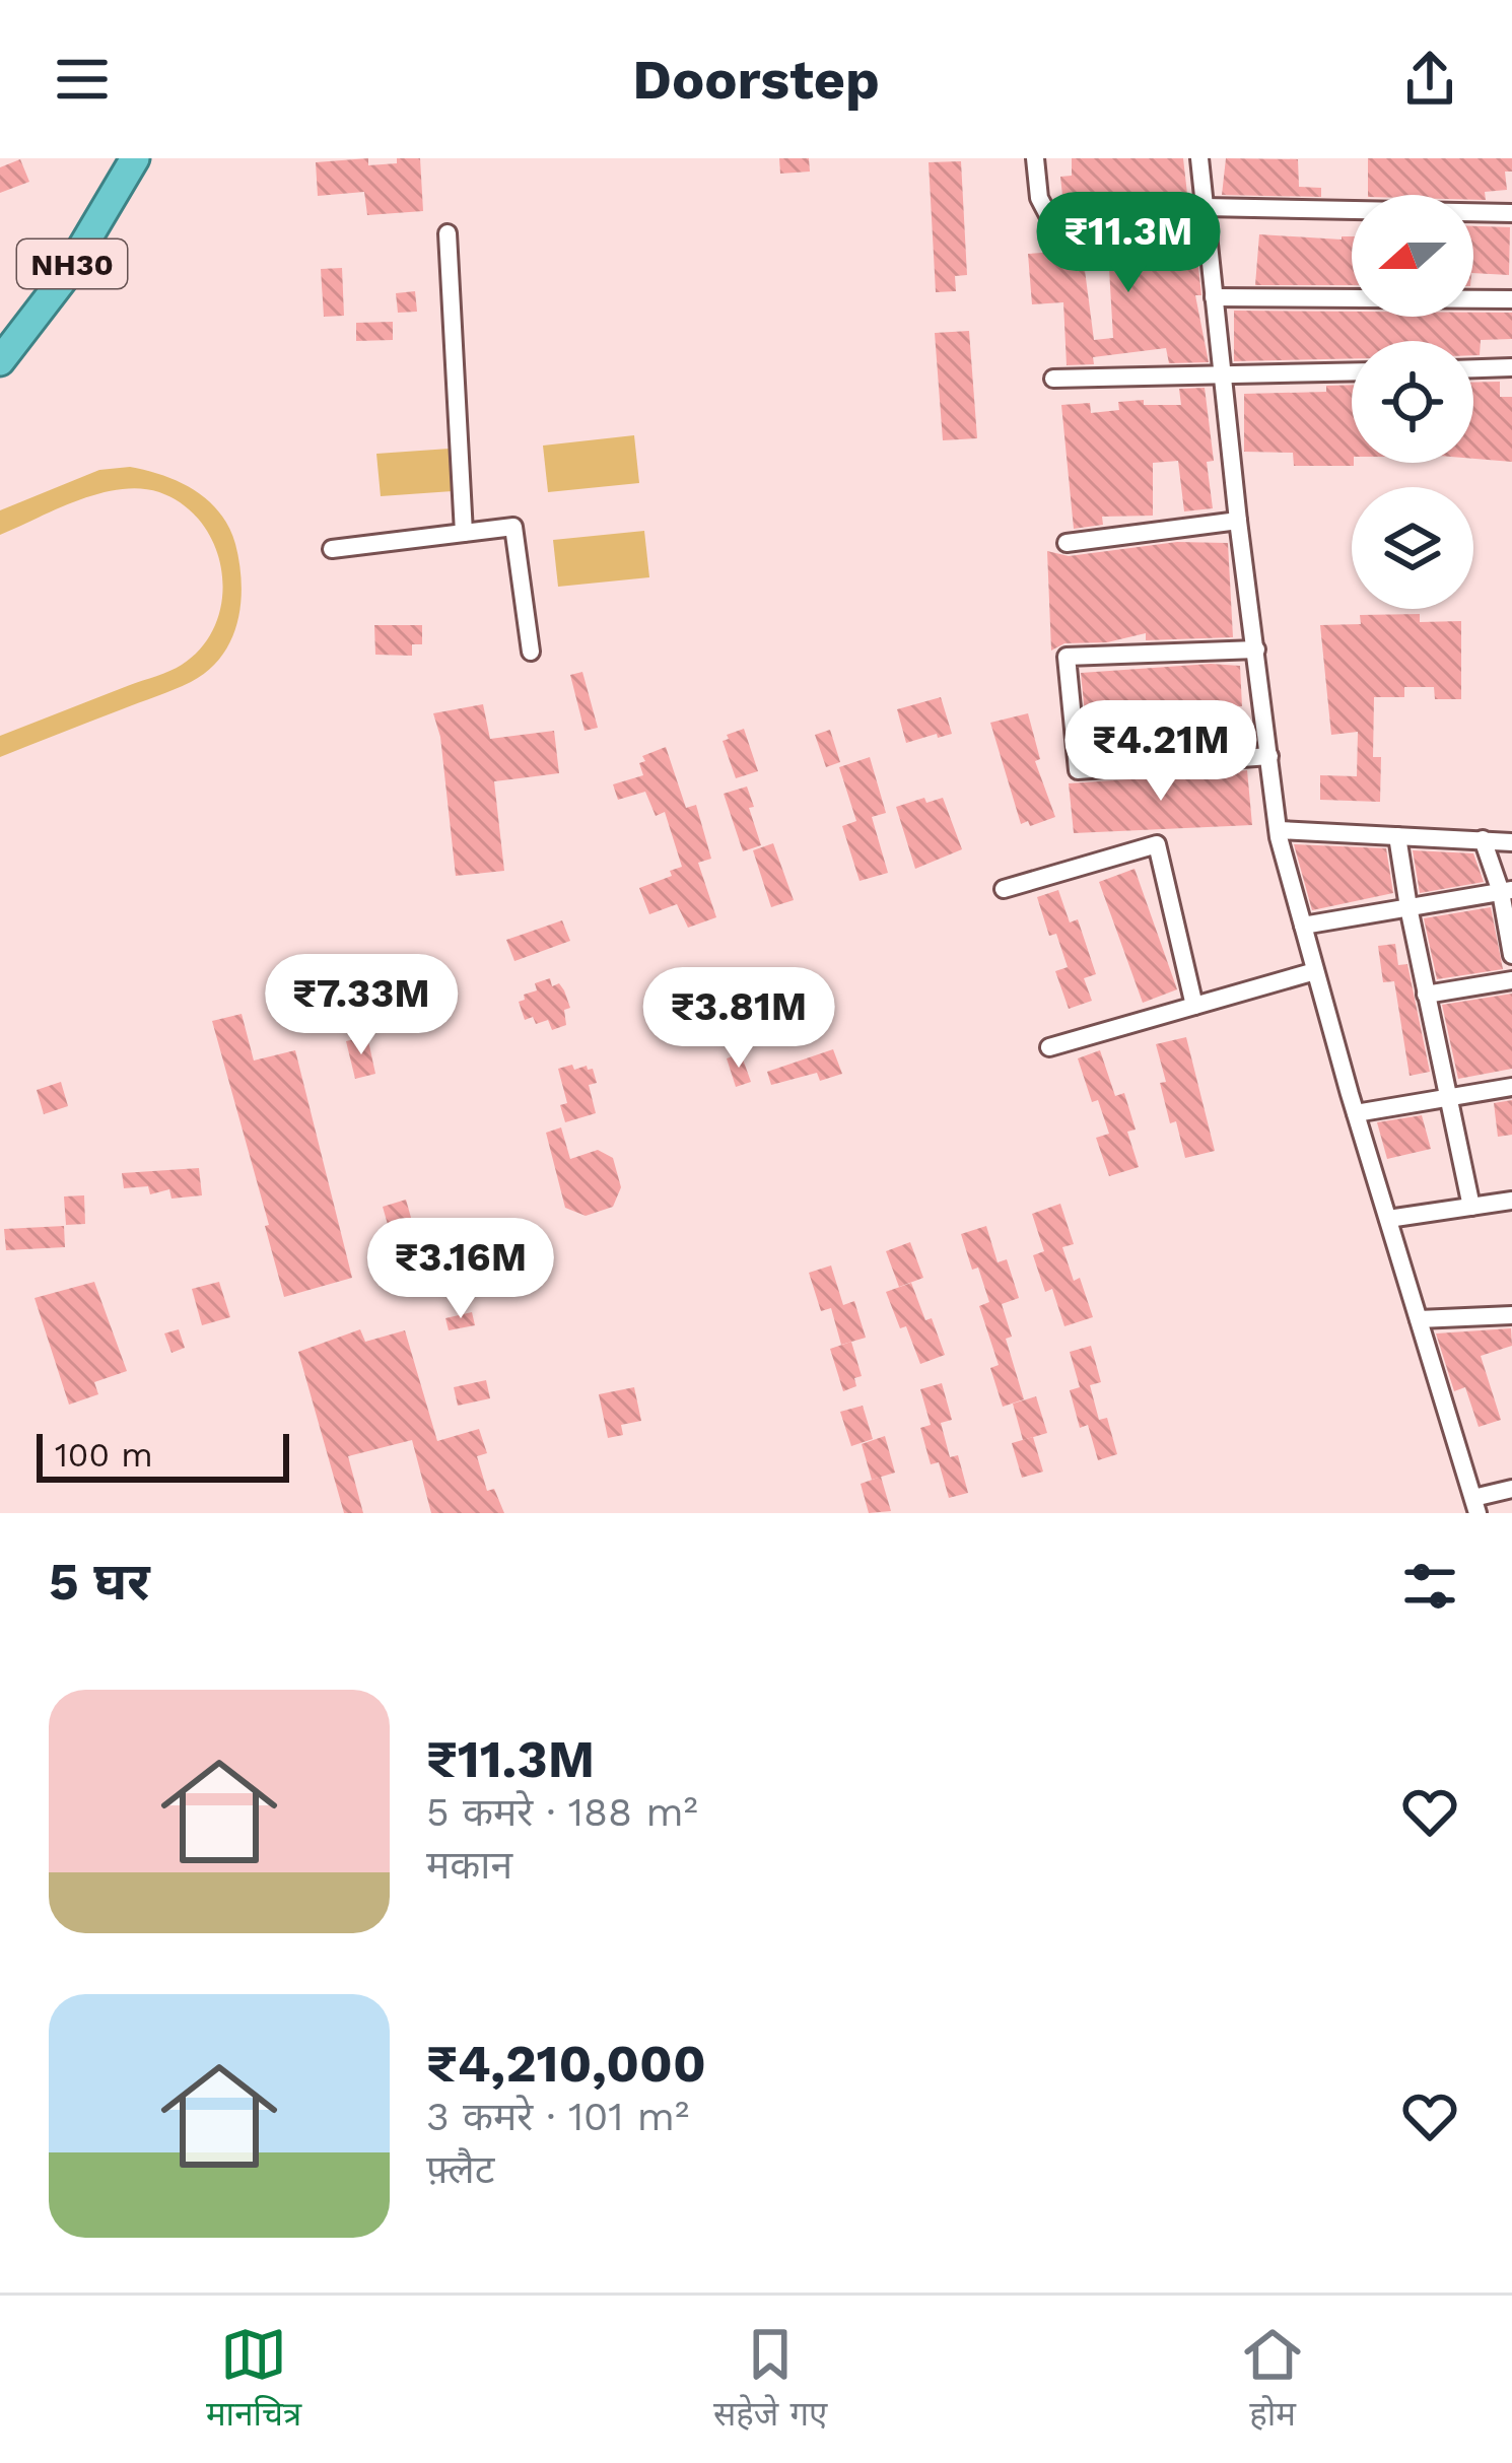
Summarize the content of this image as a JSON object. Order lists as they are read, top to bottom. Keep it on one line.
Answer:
{"streets":{"highway":["NH30"]},"scale_bar":"100 m","north":"left","page":{"header":"Doorstep","price":["₹11.3M","₹4.21M","₹7.33M","₹3.81M","₹3.16M"],"scale":"100 m","heading":"5 घर","list":[{"name":"₹11.3M","note":"5 कमरे · 188 m² · मकान"},{"name":"₹4,210,000","note":"3 कमरे · 101 m² · फ़्लैट"}],"tabs":["मानचित्र","सहेजे गए","होम"]}}
